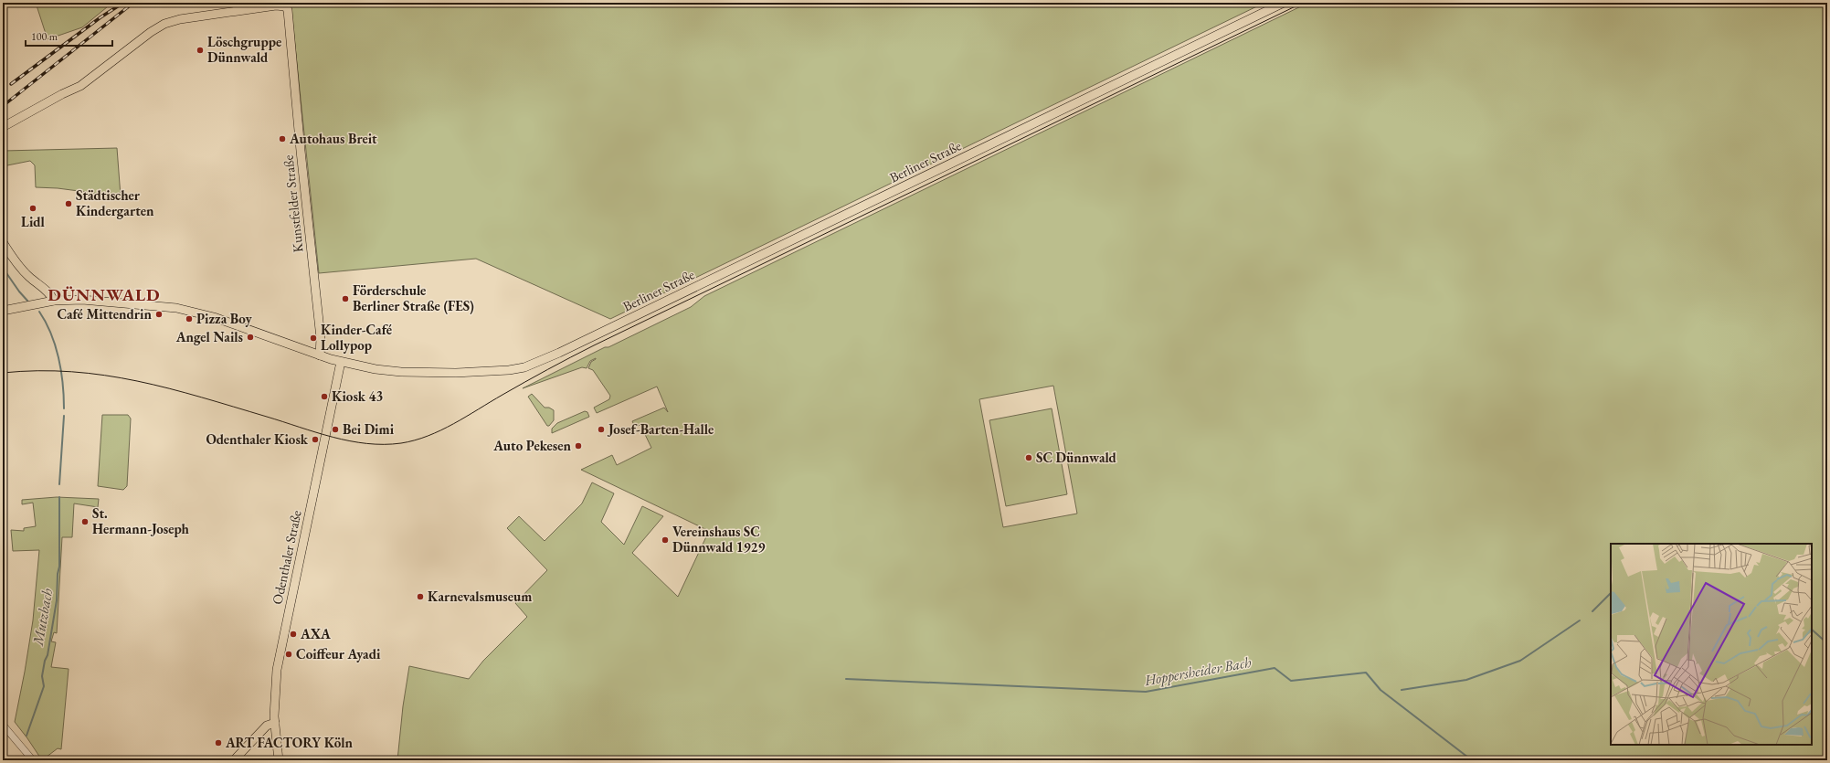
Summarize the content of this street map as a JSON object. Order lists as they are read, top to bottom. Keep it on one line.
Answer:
{"streets":{"main road":["Berliner Straße","Kunstfelder Straße","Odenthaler Straße"]},"crossings":[["Berliner Straße","Kunstfelder Straße"],["Berliner Straße","Odenthaler Straße"]],"districts":["DÜNNWALD"],"water":["Mutzbach","Hoppersheider Bach"],"places":["Löschgruppe Dünnwald","Autohaus Breit","Städtischer Kindergarten","Lidl","Förderschule Berliner Straße (FES)","Café Mittendrin","Pizza Boy","Angel Nails","Kinder-Café Lollypop","Kiosk 43","Bei Dimi","Josef-Barten-Halle","Odenthaler Kiosk","Auto Pekesen","SC Dünnwald","St. Hermann-Joseph","Vereinshaus SC Dünnwald 1929","Karnevalsmuseum","AXA","Coiffeur Ayadi","ART FACTORY Köln"],"scale_bar":"100 m"}
